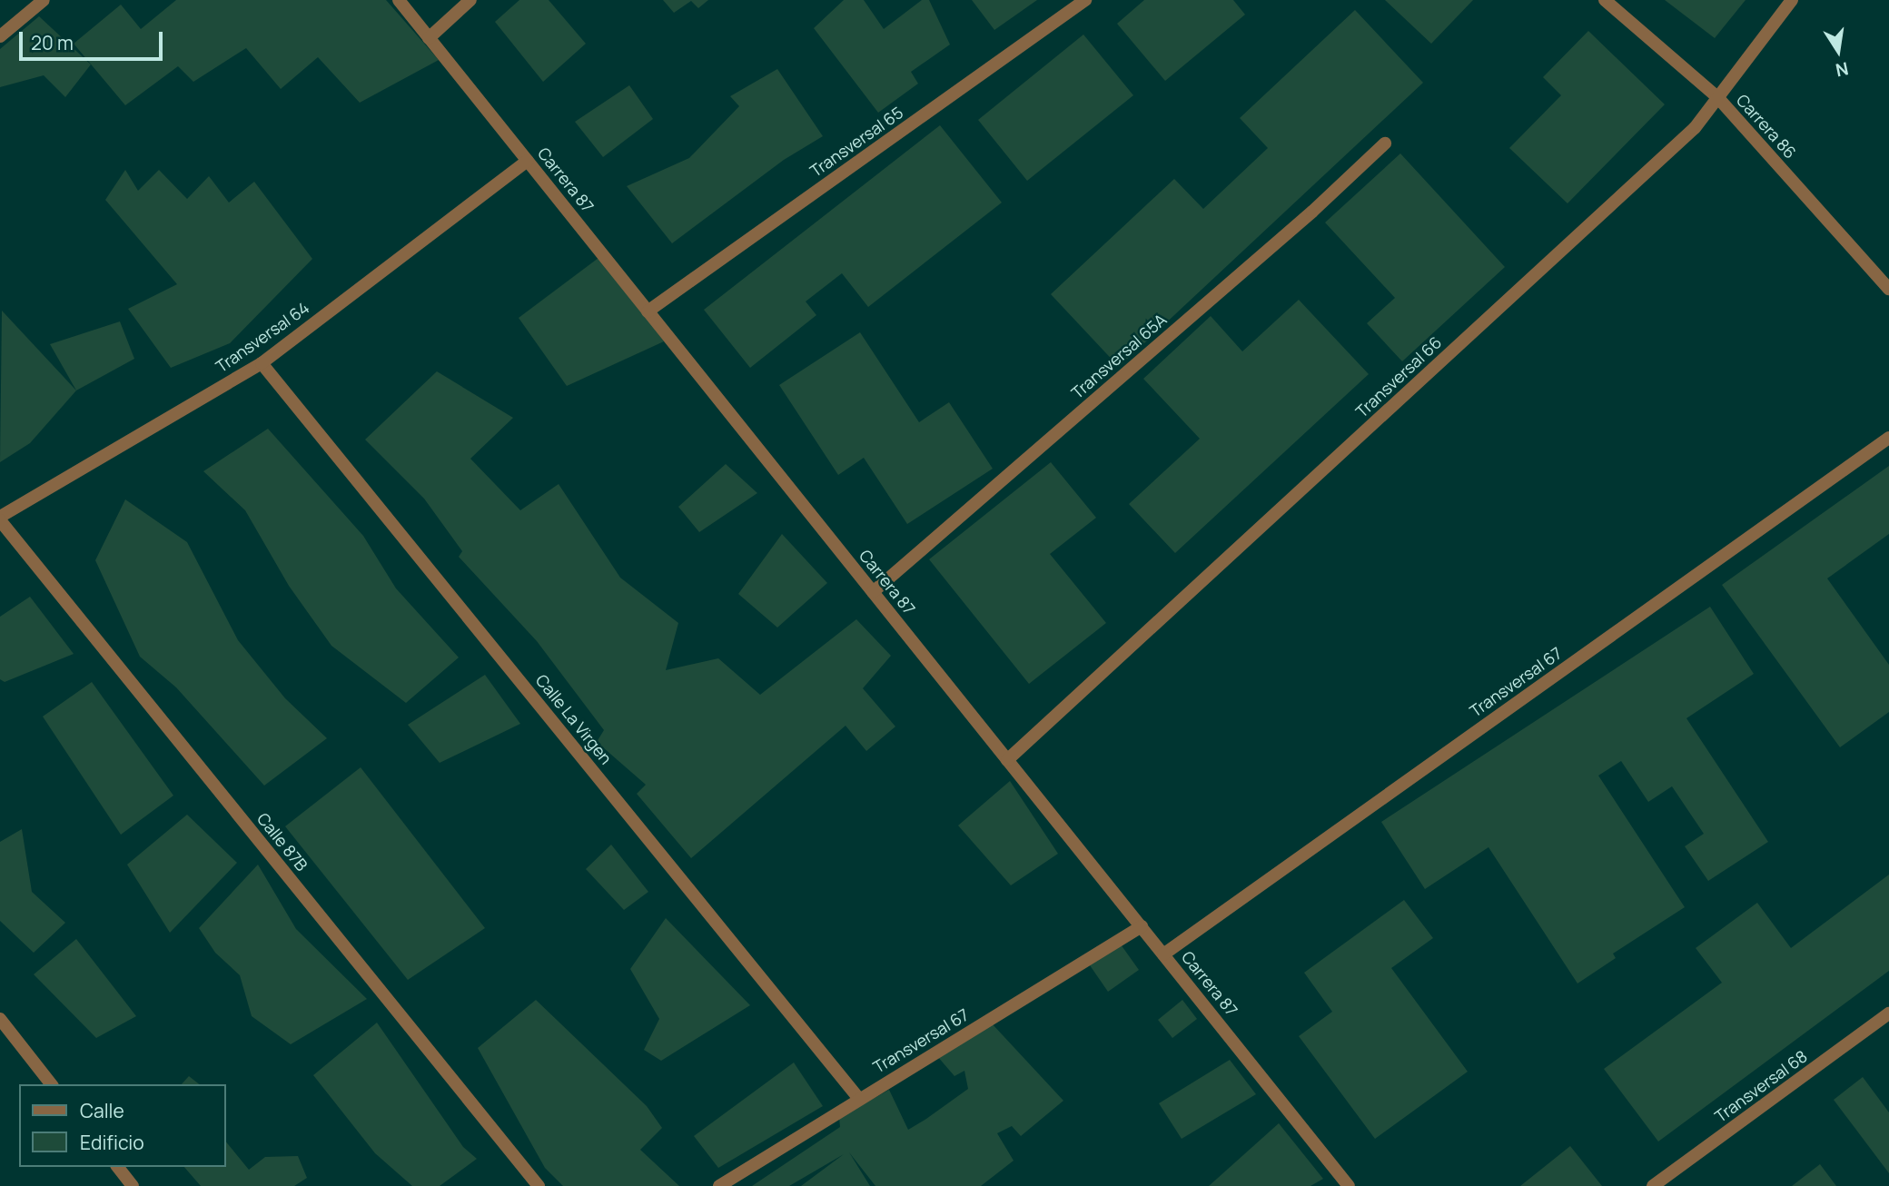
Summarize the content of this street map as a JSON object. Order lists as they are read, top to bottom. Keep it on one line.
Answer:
{"streets":{"street":["Carrera 86","Transversal 65","Carrera 87","Transversal 64","Transversal 65A","Transversal 66","Transversal 67","Calle La Virgen","Calle 87B","Transversal 68"]},"crossings":[["Carrera 86","Transversal 66"],["Transversal 65","Carrera 87"],["Carrera 87","Transversal 64"],["Carrera 87","Transversal 65A"],["Carrera 87","Transversal 66"],["Carrera 87","Transversal 67"],["Transversal 64","Calle La Virgen"],["Transversal 64","Calle 87B"],["Transversal 67","Calle La Virgen"]],"legend":["Calle","Edificio"],"scale_bar":"20 m","north":"bottom"}
